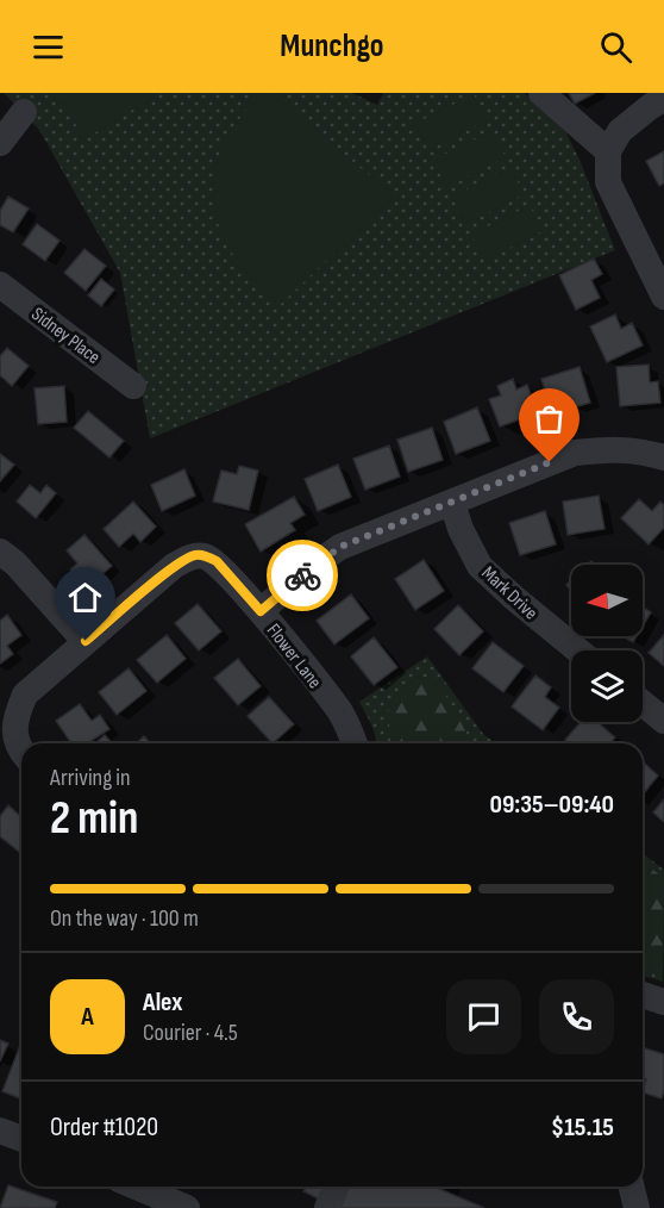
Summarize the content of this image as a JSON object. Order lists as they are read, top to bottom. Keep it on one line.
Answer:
{"streets":{"street":["Sidney Place","Mark Drive","Flower Lane"]},"north":"left","page":{"header":"Munchgo","heading":["2 min","Arriving in","09:35–09:40"],"panel":["Alex","Courier · 4.5","Order #1020","$15.15"],"bar":"On the way · 100 m","round":"A"}}
